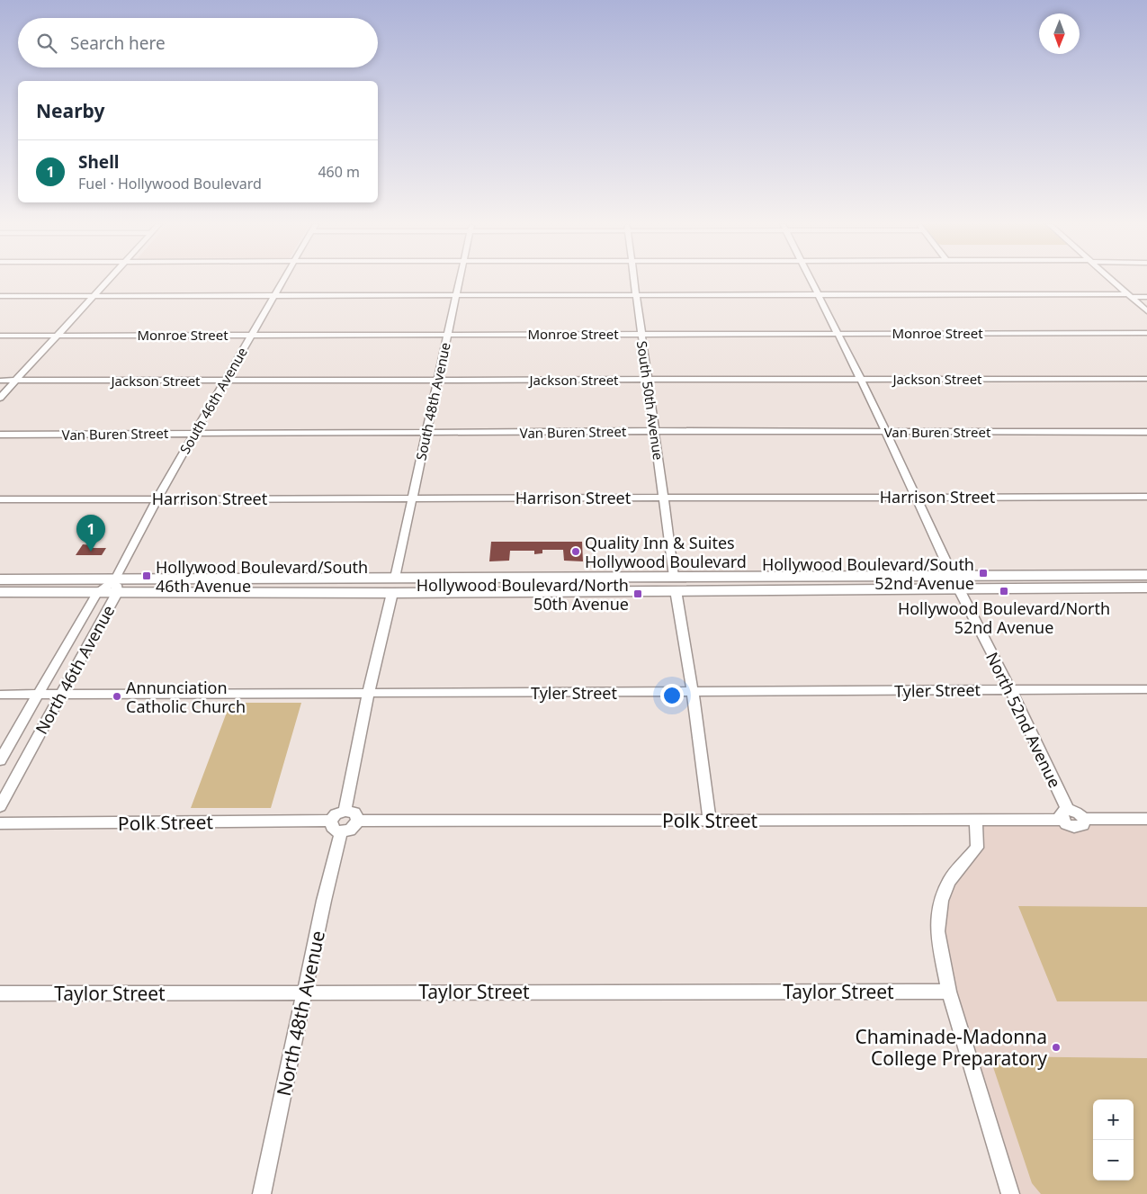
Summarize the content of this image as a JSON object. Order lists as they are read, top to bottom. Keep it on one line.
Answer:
{"streets":{"street":["Monroe Street","Jackson Street","South 46th Avenue","South 50th Avenue","South 48th Avenue","Van Buren Street","Harrison Street","North 46th Avenue","Tyler Street","North 52nd Avenue","Polk Street","Taylor Street","North 48th Avenue"]},"crossings":[["Monroe Street","South 46th Avenue"],["Monroe Street","South 50th Avenue"],["Monroe Street","South 48th Avenue"],["Monroe Street","North 52nd Avenue"],["Jackson Street","South 46th Avenue"],["Jackson Street","South 50th Avenue"],["Jackson Street","South 48th Avenue"],["Jackson Street","North 52nd Avenue"],["South 46th Avenue","Van Buren Street"],["South 46th Avenue","Harrison Street"],["South 46th Avenue","North 46th Avenue"],["South 50th Avenue","Van Buren Street"],["South 50th Avenue","Harrison Street"],["South 50th Avenue","Tyler Street"],["South 50th Avenue","Polk Street"],["South 48th Avenue","Van Buren Street"],["South 48th Avenue","Harrison Street"],["Van Buren Street","North 52nd Avenue"],["Harrison Street","North 52nd Avenue"],["North 46th Avenue","Tyler Street"],["Tyler Street","North 52nd Avenue"],["North 52nd Avenue","Polk Street"],["Polk Street","North 48th Avenue"],["Taylor Street","North 48th Avenue"]],"places":{"other":["Quality Inn & Suites Hollywood Boulevard","Annunciation Catholic Church","Chaminade-Madonna College Preparatory"],"transit":["Hollywood Boulevard/South 52nd Avenue","Hollywood Boulevard/South 46th Avenue","Hollywood Boulevard/North 52nd Avenue","Hollywood Boulevard/North 50th Avenue"]},"north":"bottom","page":{"search":"Search here","heading":"Nearby","list":[{"mark":"1","name":"Shell","note":"Fuel · Hollywood Boulevard","value":"460 m"}],"pins":"1","map_buttons":["+","−"]}}
